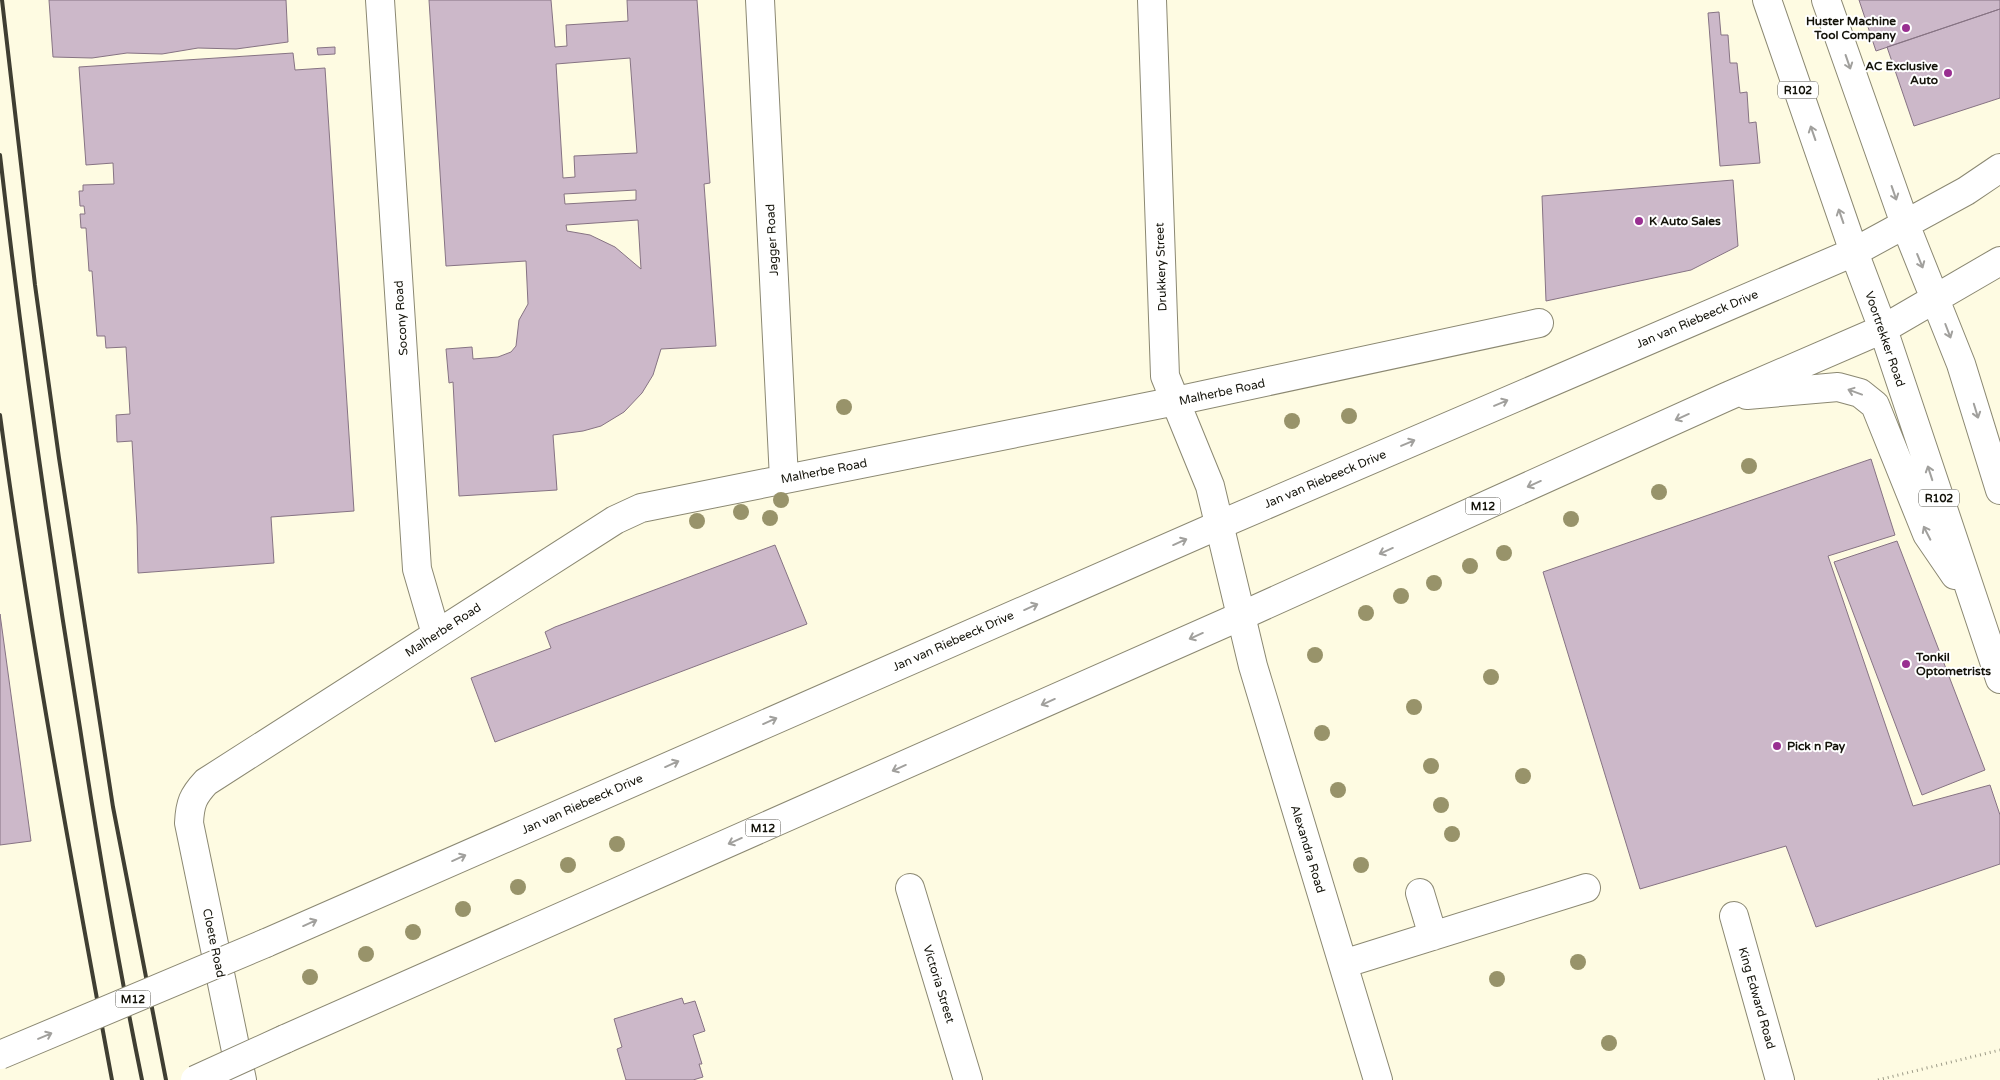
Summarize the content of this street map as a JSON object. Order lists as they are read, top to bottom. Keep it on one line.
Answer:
{"streets":{"main road":["R102","Jagger Road","Drukkery Street","Socony Road","Jan van Riebeeck Drive","Voortrekker Road","Malherbe Road","M12","Alexandra Road","Cloete Road","Victoria Street","King Edward Road"]},"crossings":[["Jagger Road","Malherbe Road"],["Drukkery Street","Jan van Riebeeck Drive"],["Drukkery Street","Malherbe Road"],["Drukkery Street","Alexandra Road"],["Socony Road","Malherbe Road"],["Jan van Riebeeck Drive","Voortrekker Road"],["Jan van Riebeeck Drive","M12"],["Jan van Riebeeck Drive","Alexandra Road"],["Voortrekker Road","M12"],["Malherbe Road","Cloete Road"],["M12","Alexandra Road"]],"places":["Huster Machine Tool Company","AC Exclusive Auto","K Auto Sales","Tonkil Optometrists","Pick n Pay"]}
